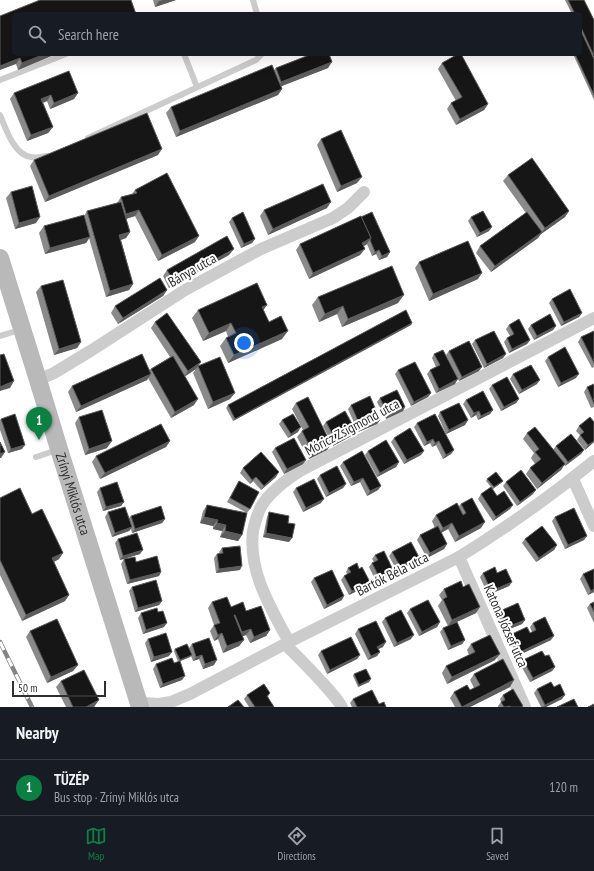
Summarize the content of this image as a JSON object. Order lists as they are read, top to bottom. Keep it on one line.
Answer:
{"streets":{"main road":["Zrínyi Miklós utca"],"street":["Bánya utca","Móricz Zsigmond utca","Bartók Béla utca","Katona József utca"]},"crossings":[["Bánya utca","Zrínyi Miklós utca"],["Móricz Zsigmond utca","Bartók Béla utca"],["Zrínyi Miklós utca","Bartók Béla utca"],["Bartók Béla utca","Katona József utca"]],"scale_bar":"50 m","page":{"search":"Search here","pins":"1","scale":"50 m","heading":"Nearby","list":[{"mark":"1","name":"TÜZÉP","note":"Bus stop · Zrínyi Miklós utca","value":"120 m"}],"nav":["Map","Directions","Saved"]}}
